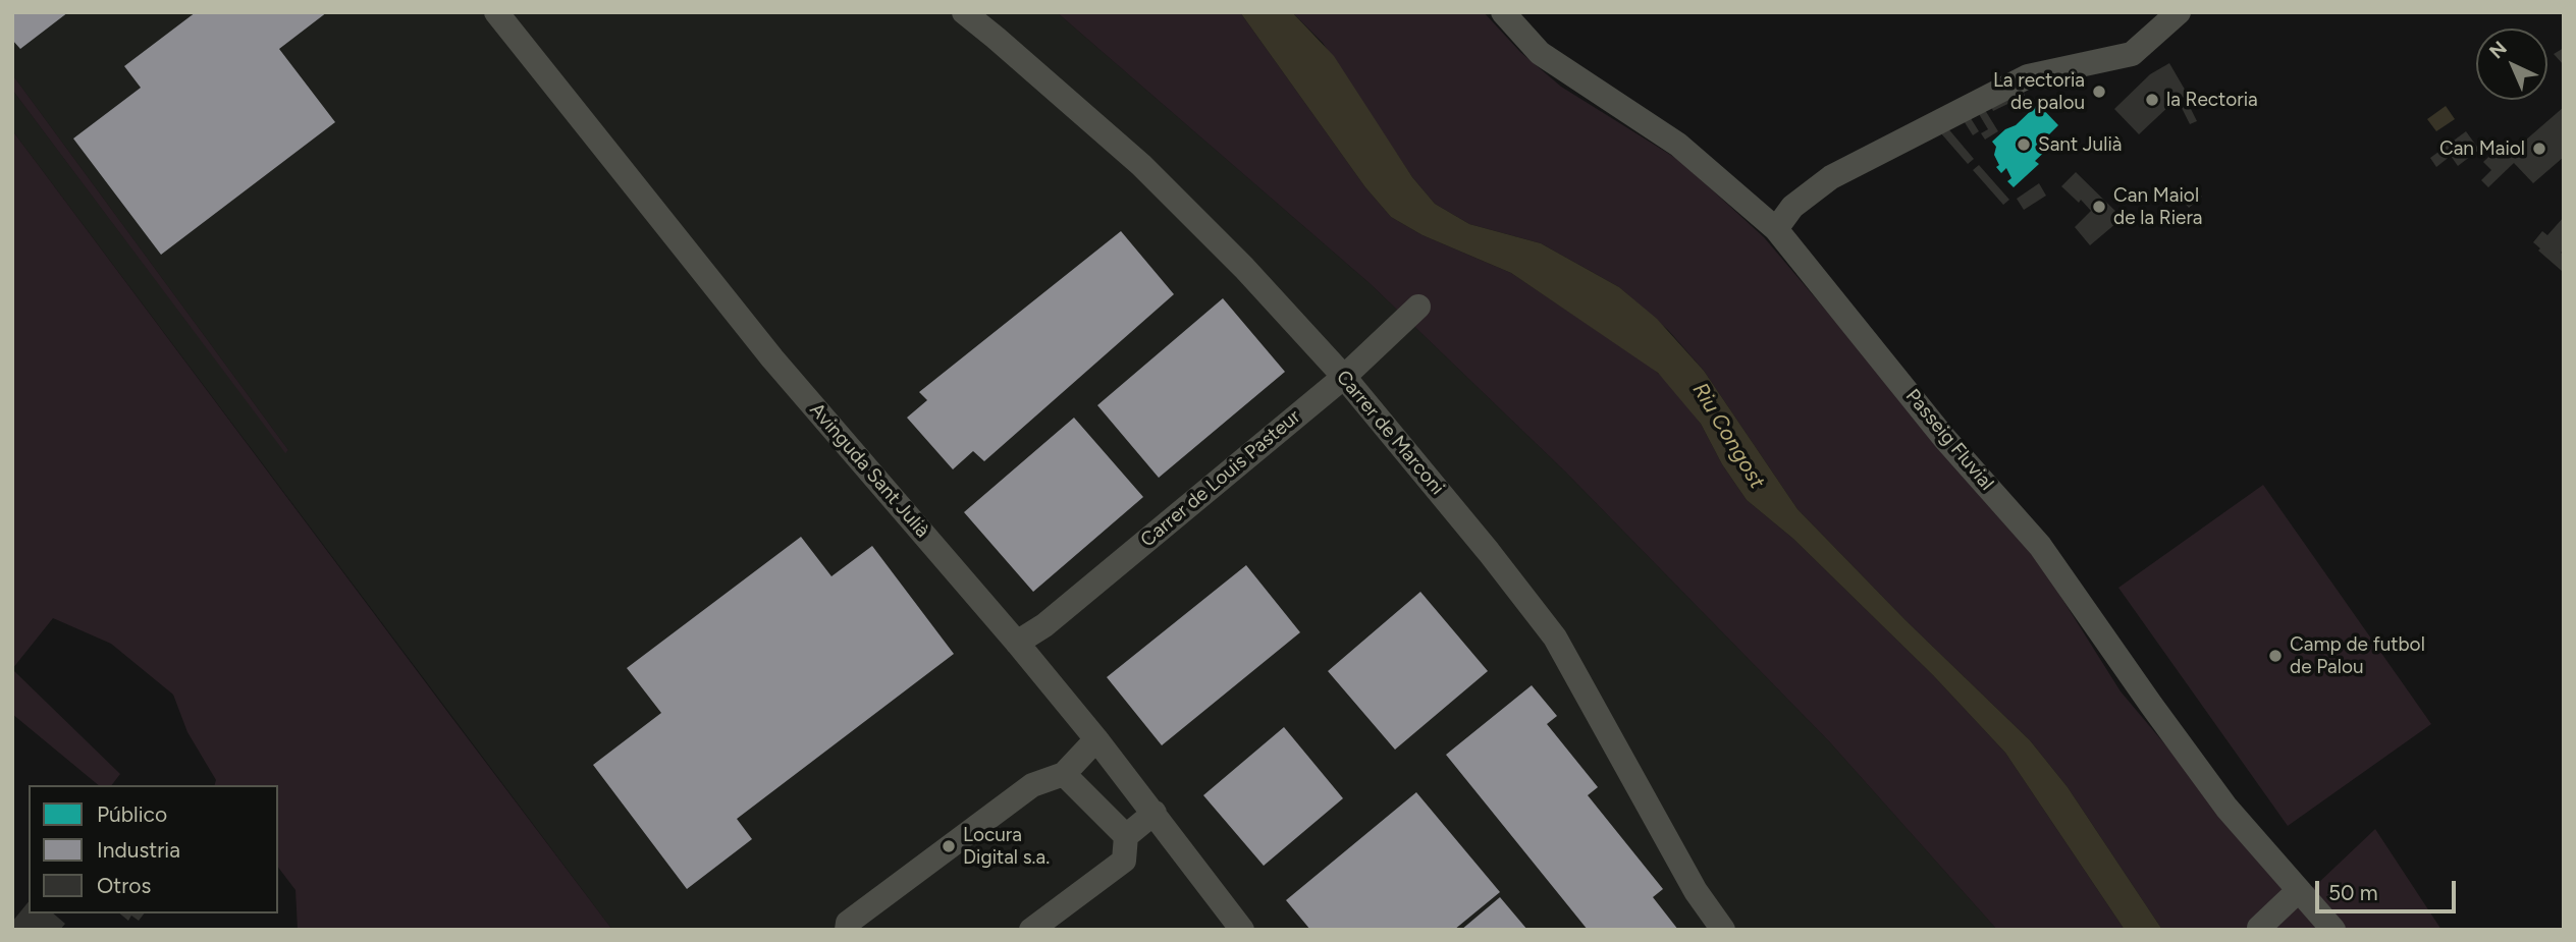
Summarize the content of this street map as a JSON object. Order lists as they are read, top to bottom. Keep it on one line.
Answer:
{"streets":{"street":["Carrer de Marconi","Passeig Fluvial","Avinguda Sant Julià","Carrer de Louis Pasteur"]},"crossings":[["Carrer de Marconi","Carrer de Louis Pasteur"],["Avinguda Sant Julià","Carrer de Louis Pasteur"]],"water":["Riu Congost"],"places":["La rectoria de palou","la Rectoria","Sant Julià","Can Maiol","Can Maiol de la Riera","Camp de futbol de Palou","Locura Digital s.a."],"legend":["Público","Industria","Otros"],"scale_bar":"50 m","north":"top left"}
